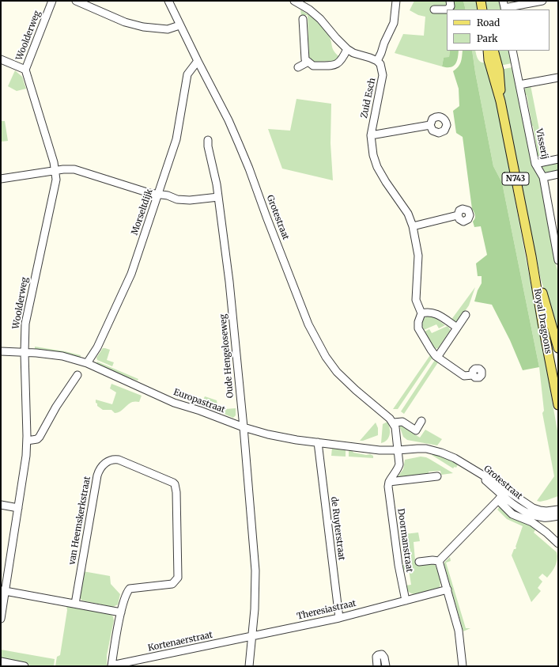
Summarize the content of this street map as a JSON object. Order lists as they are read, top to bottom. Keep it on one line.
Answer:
{"streets":{"main road":["N743","Royal Dragoons"],"street":["Woolderweg","Zuid Esch","Visserij","Morseltdijk","Grotestraat","Oude Hengeloseweg","Europastraat","van Heemskerkstraat","de Ruyterstraat","Doormanstraat","Theresiastraat","Kortenaerstraat"]},"crossings":[["Woolderweg","Europastraat"],["Morseltdijk","Grotestraat"],["Morseltdijk","Europastraat"],["Grotestraat","Europastraat"],["Oude Hengeloseweg","Europastraat"],["Oude Hengeloseweg","Theresiastraat"],["Oude Hengeloseweg","Kortenaerstraat"],["Europastraat","de Ruyterstraat"],["van Heemskerkstraat","Kortenaerstraat"],["de Ruyterstraat","Theresiastraat"],["Doormanstraat","Theresiastraat"],["Theresiastraat","Kortenaerstraat"]],"legend":["Road","Park"]}
